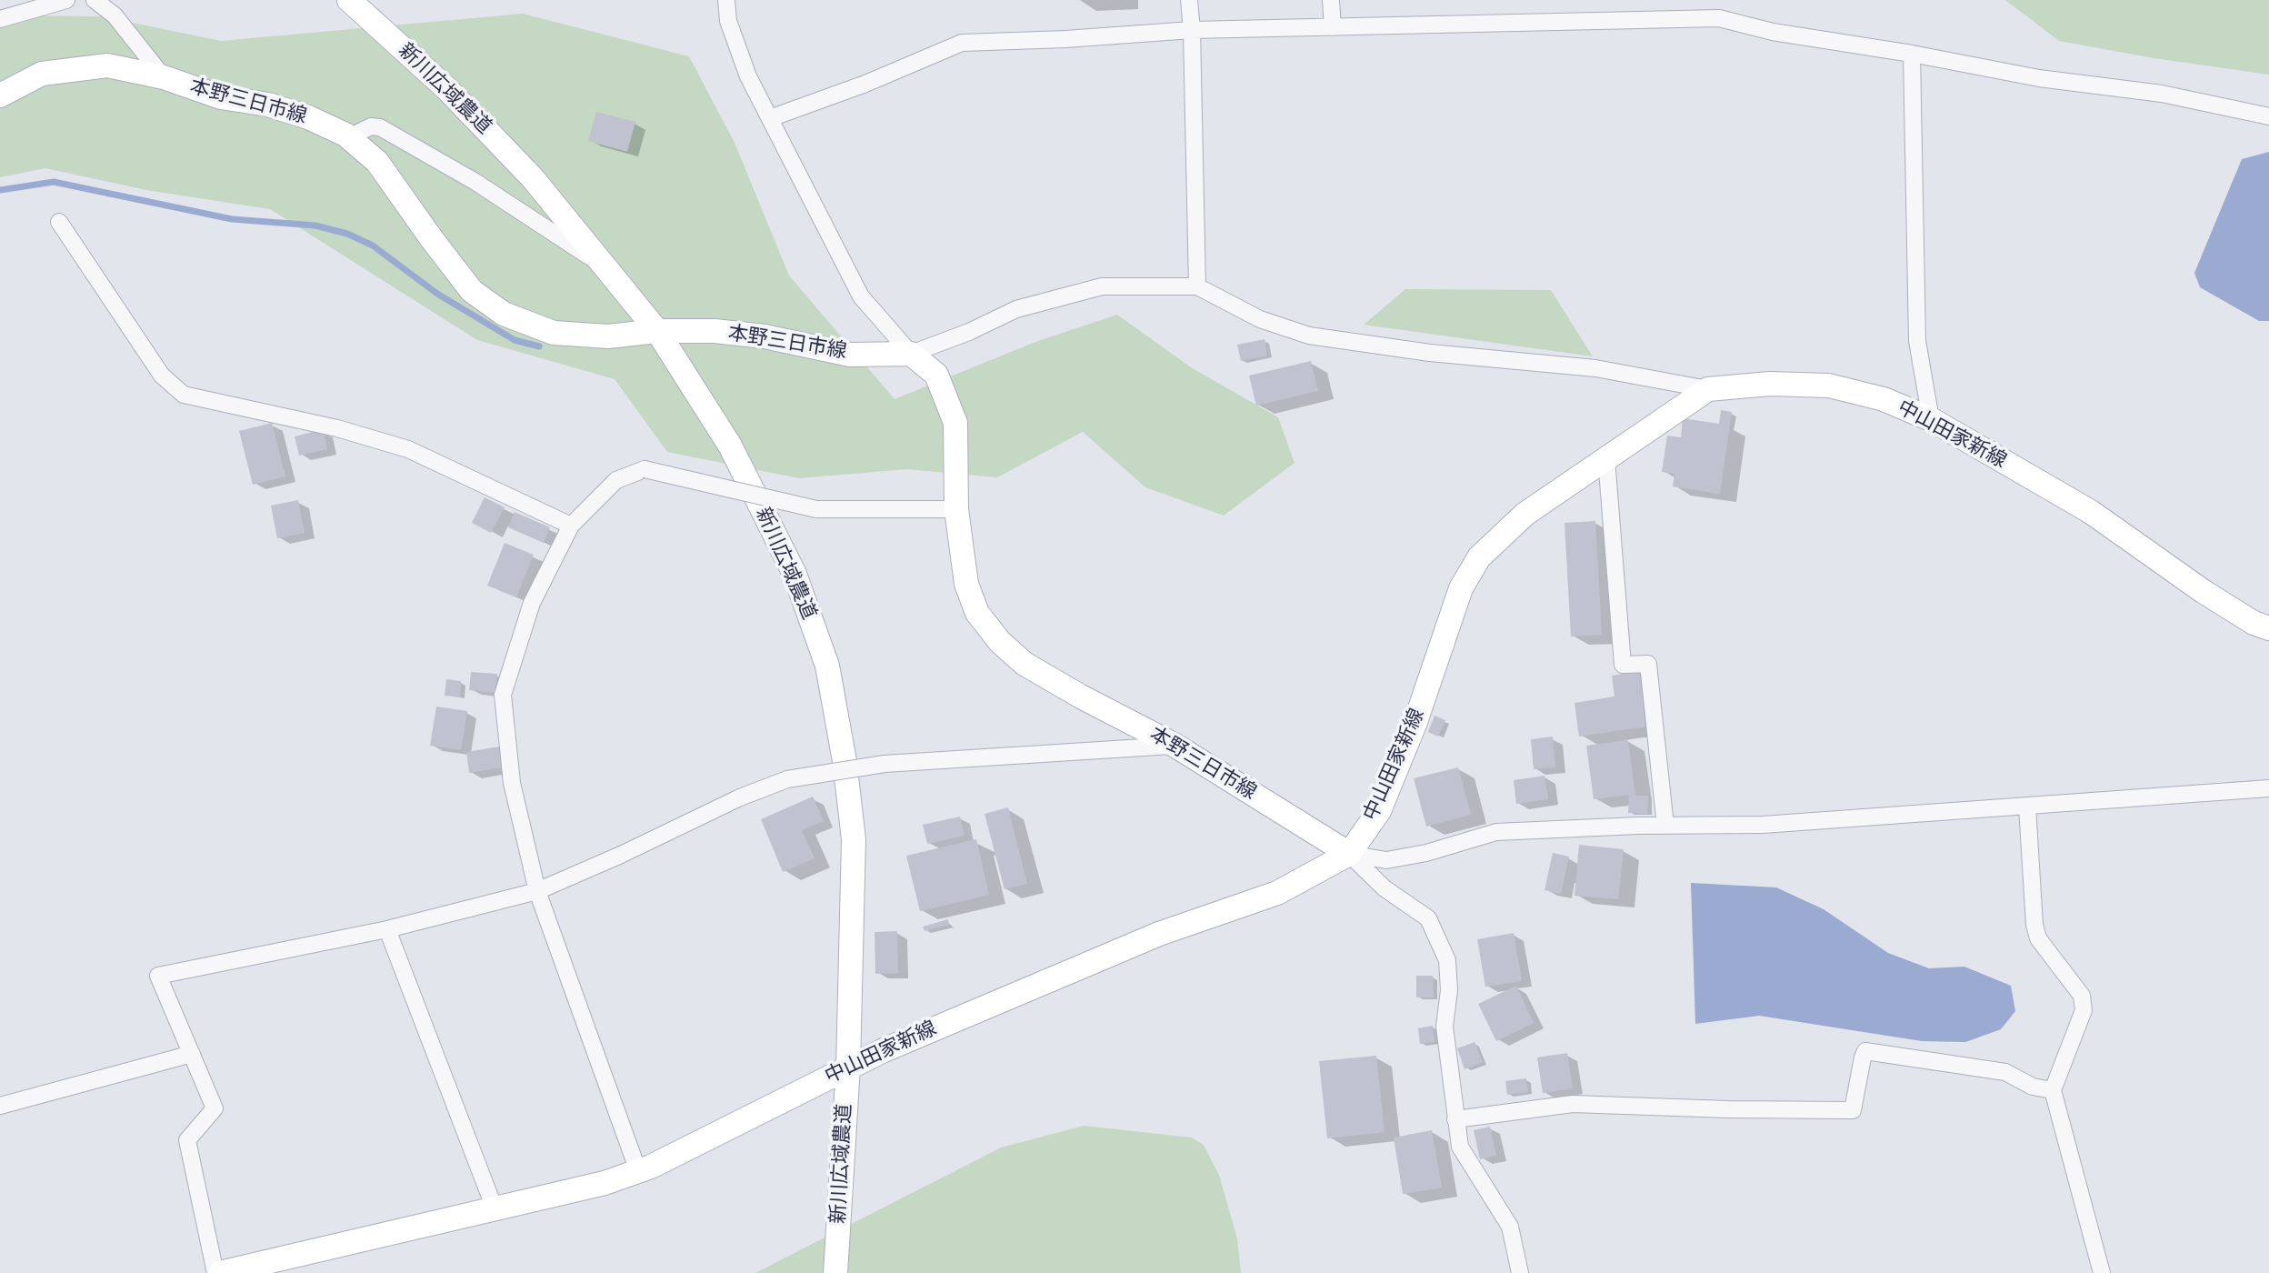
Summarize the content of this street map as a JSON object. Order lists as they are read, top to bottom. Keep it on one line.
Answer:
{"streets":{"main road":["新川広域農道","本野三日市線","中山田家新線"]},"crossings":[["新川広域農道","本野三日市線"],["新川広域農道","中山田家新線"],["本野三日市線","中山田家新線"]]}
